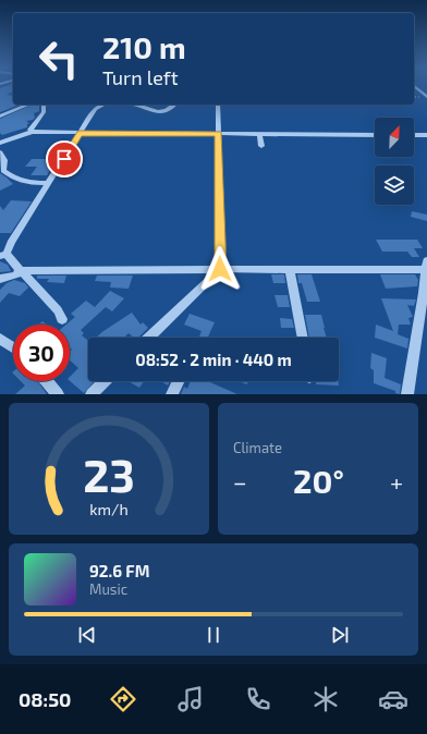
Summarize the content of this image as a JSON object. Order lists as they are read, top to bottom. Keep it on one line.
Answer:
{"north":"top right","page":{"turn":["210 m","Turn left"],"limit":"30","trip":"08:52 · 2 min · 440 m","tile":"Climate","heat":["−","20°","+"],"song":["92.6 FM","Music"],"tabs":"08:50","gauge":["23","km/h"]}}
